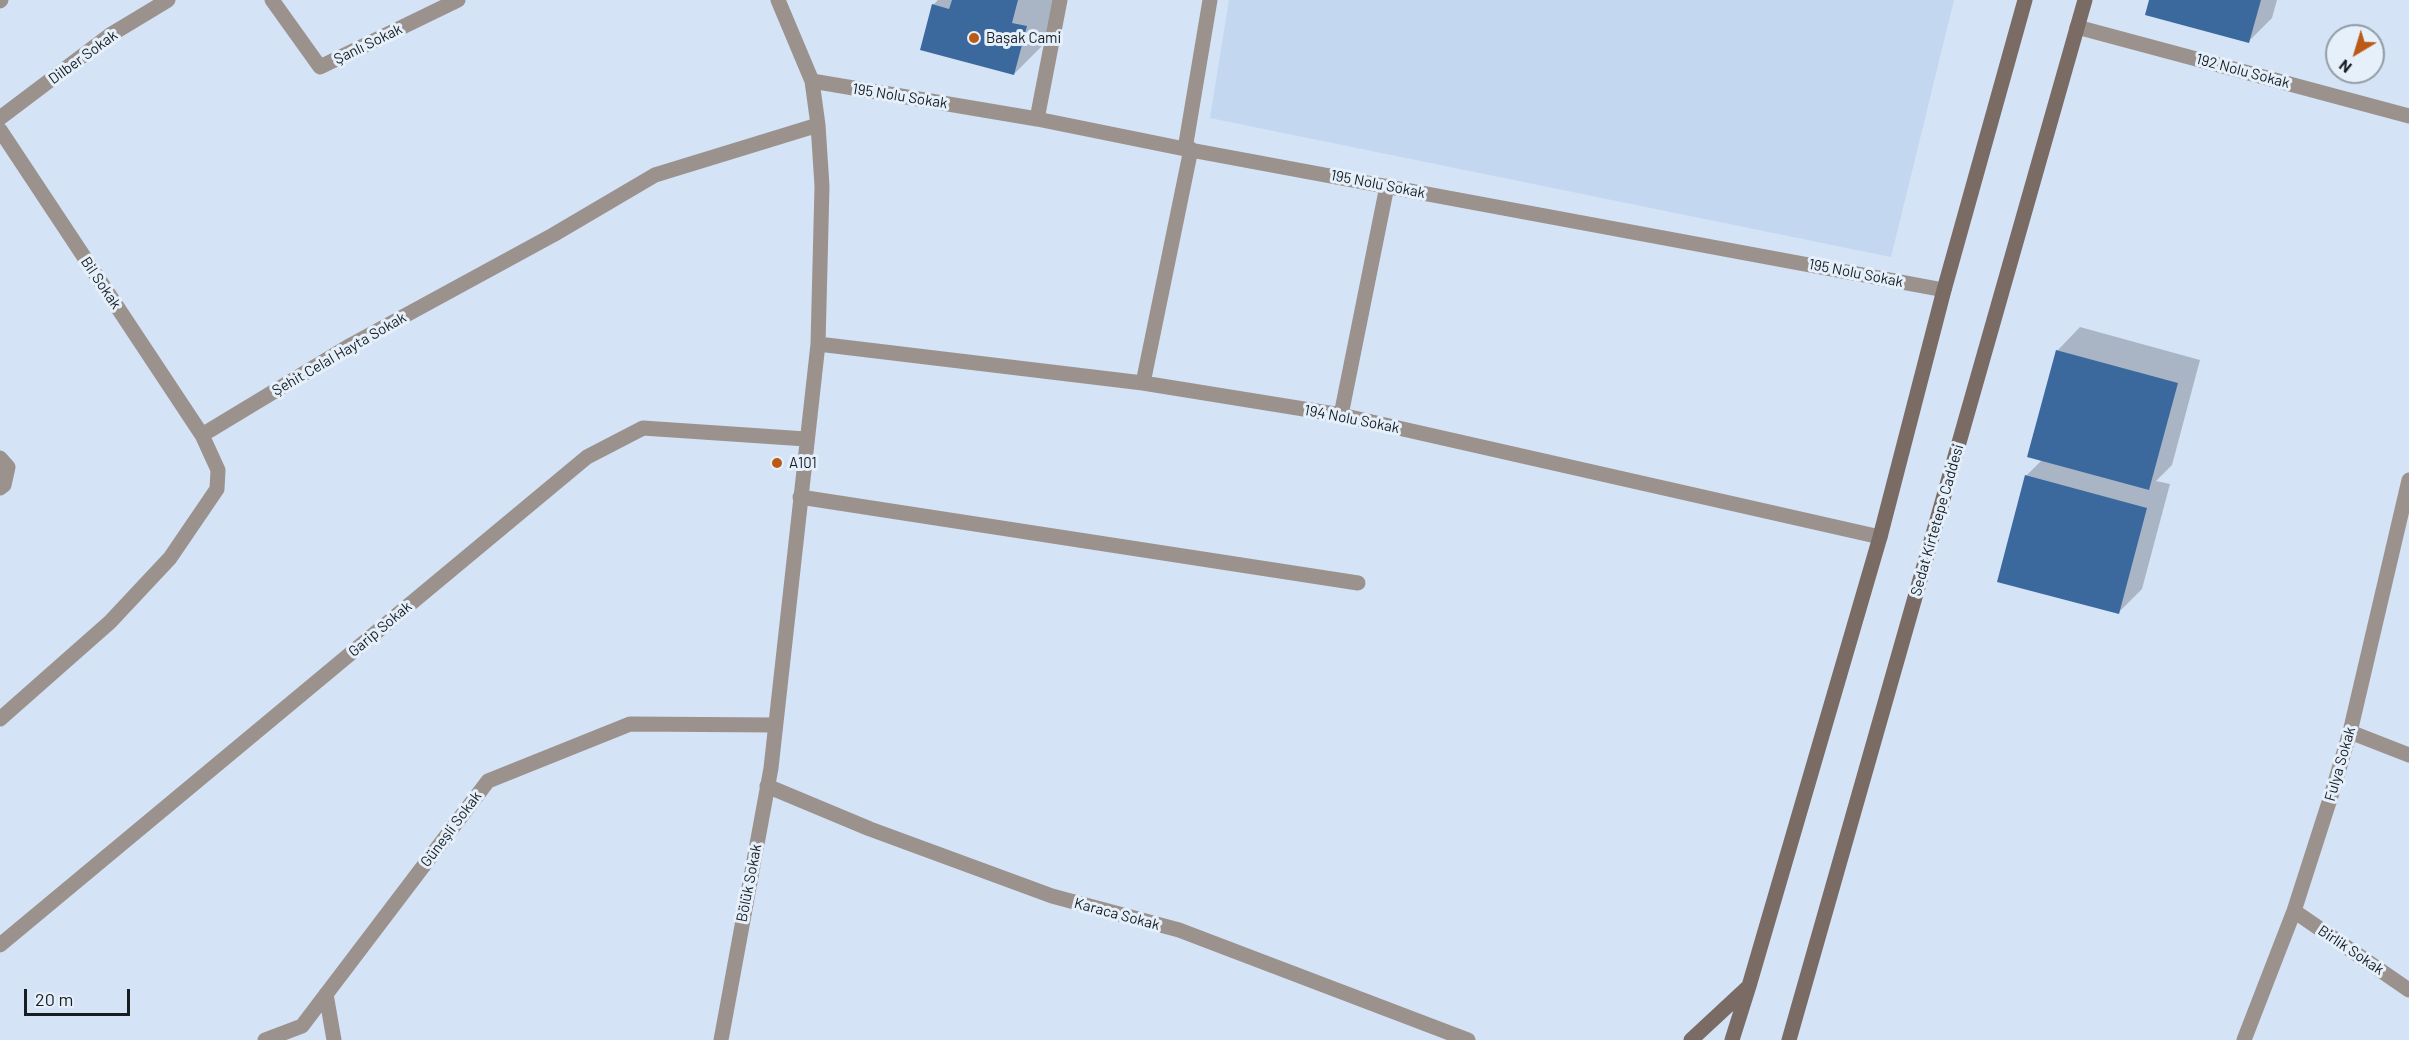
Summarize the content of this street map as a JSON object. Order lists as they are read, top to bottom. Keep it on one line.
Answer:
{"streets":{"main road":["Sedat Kirtetepe Caddesi"],"street":["Şanlı Sokak","Dilber Sokak","192 Nolu Sokak","195 Nolu Sokak","Bil Sokak","Şehit Celal Hayta Sokak","194 Nolu Sokak","Garip Sokak","Fulya Sokak","Güneşli Sokak","Bölük Sokak","Karaca Sokak","Birlik Sokak"]},"crossings":[["192 Nolu Sokak","Sedat Kirtetepe Caddesi"],["195 Nolu Sokak","Bölük Sokak"],["Bil Sokak","Şehit Celal Hayta Sokak"],["Şehit Celal Hayta Sokak","Bölük Sokak"],["194 Nolu Sokak","Bölük Sokak"],["Garip Sokak","Bölük Sokak"],["Fulya Sokak","Birlik Sokak"],["Güneşli Sokak","Bölük Sokak"],["Bölük Sokak","Karaca Sokak"]],"places":["Başak Cami","A101"],"scale_bar":"20 m","north":"bottom left"}
